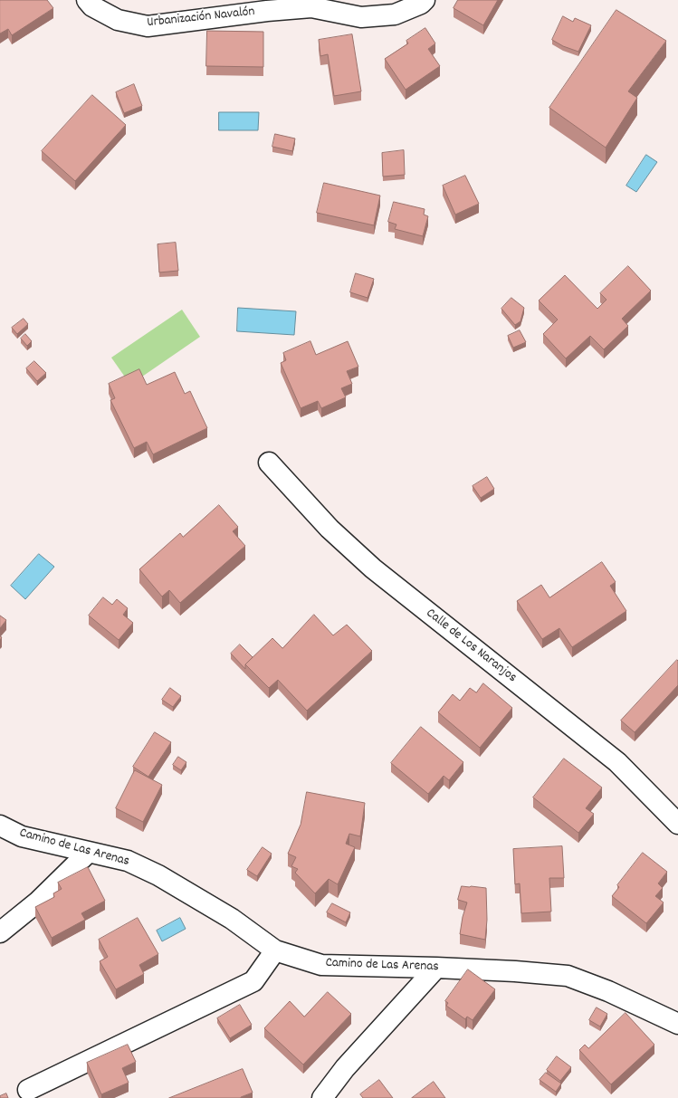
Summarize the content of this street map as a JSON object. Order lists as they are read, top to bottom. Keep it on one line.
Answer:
{"streets":{"street":["Urbanización Navalón","Calle de Los Naranjos","Camino de Las Arenas"]}}
